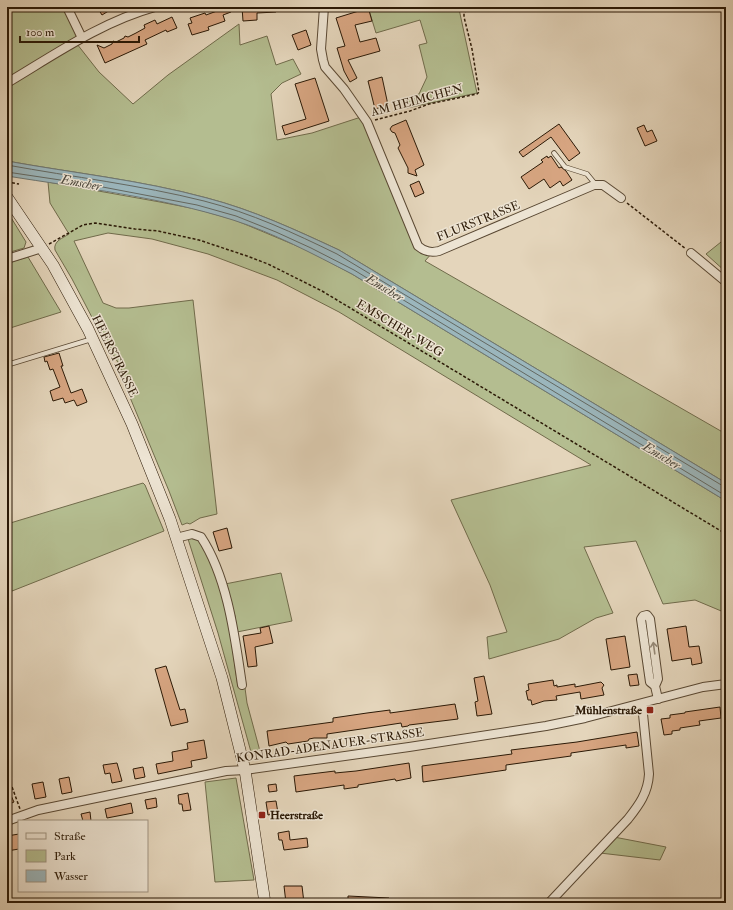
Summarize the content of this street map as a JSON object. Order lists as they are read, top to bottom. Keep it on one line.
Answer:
{"streets":{"main road":["HEERSTRASSE"],"street":["FLURSTRASSE","KONRAD-ADENAUER-STRASSE"],"path":["AM HEIMCHEN","EMSCHER-WEG"]},"crossings":[["AM HEIMCHEN","FLURSTRASSE"],["EMSCHER-WEG","HEERSTRASSE"],["HEERSTRASSE","KONRAD-ADENAUER-STRASSE"]],"water":["Emscher"],"places":{"transit":["Mühlenstraße","Heerstraße"]},"legend":["Straße","Park","Wasser"],"scale_bar":"100 m"}
